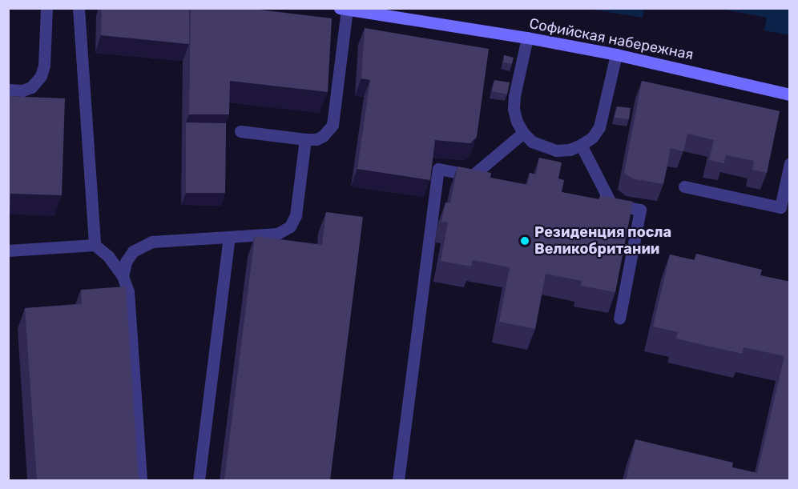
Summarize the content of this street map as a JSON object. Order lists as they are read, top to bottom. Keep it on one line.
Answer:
{"streets":{"main road":["Софийская набережная"]},"places":["Резиденция посла Великобритании"]}
